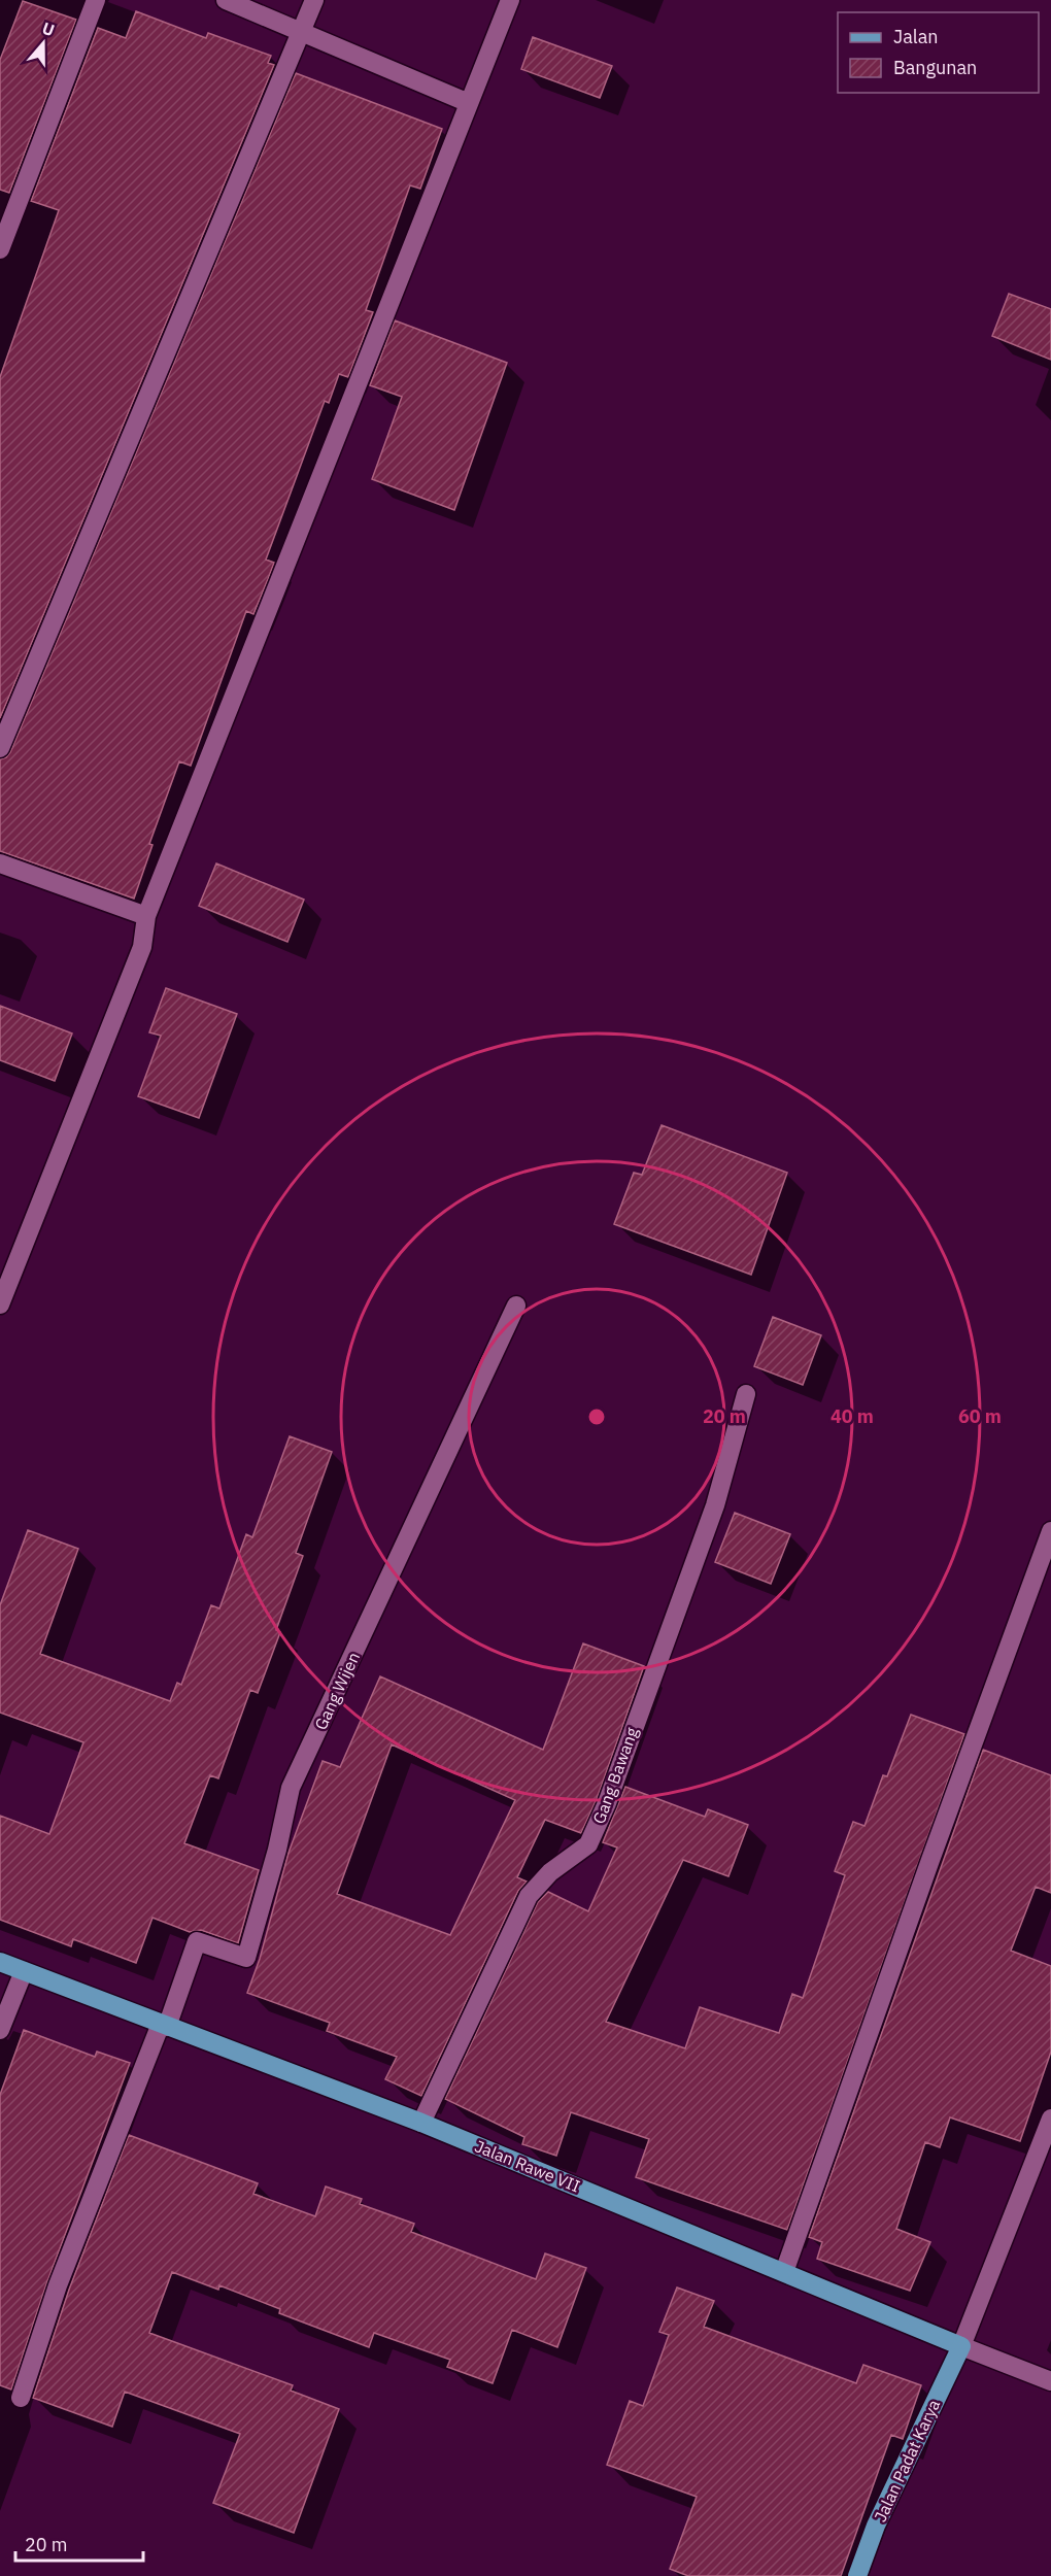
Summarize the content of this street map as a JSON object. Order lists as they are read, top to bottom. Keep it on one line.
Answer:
{"streets":{"main road":["Jalan Rawe VII","Jalan Padat Karya"],"street":["Gang Wijen","Gang Bawang"]},"crossings":[["Gang Wijen","Jalan Rawe VII"],["Gang Bawang","Jalan Rawe VII"],["Jalan Rawe VII","Jalan Padat Karya"]],"legend":["Jalan","Bangunan"],"scale_bar":"20 m","north":"top","rings":["20 m","40 m","60 m"]}
